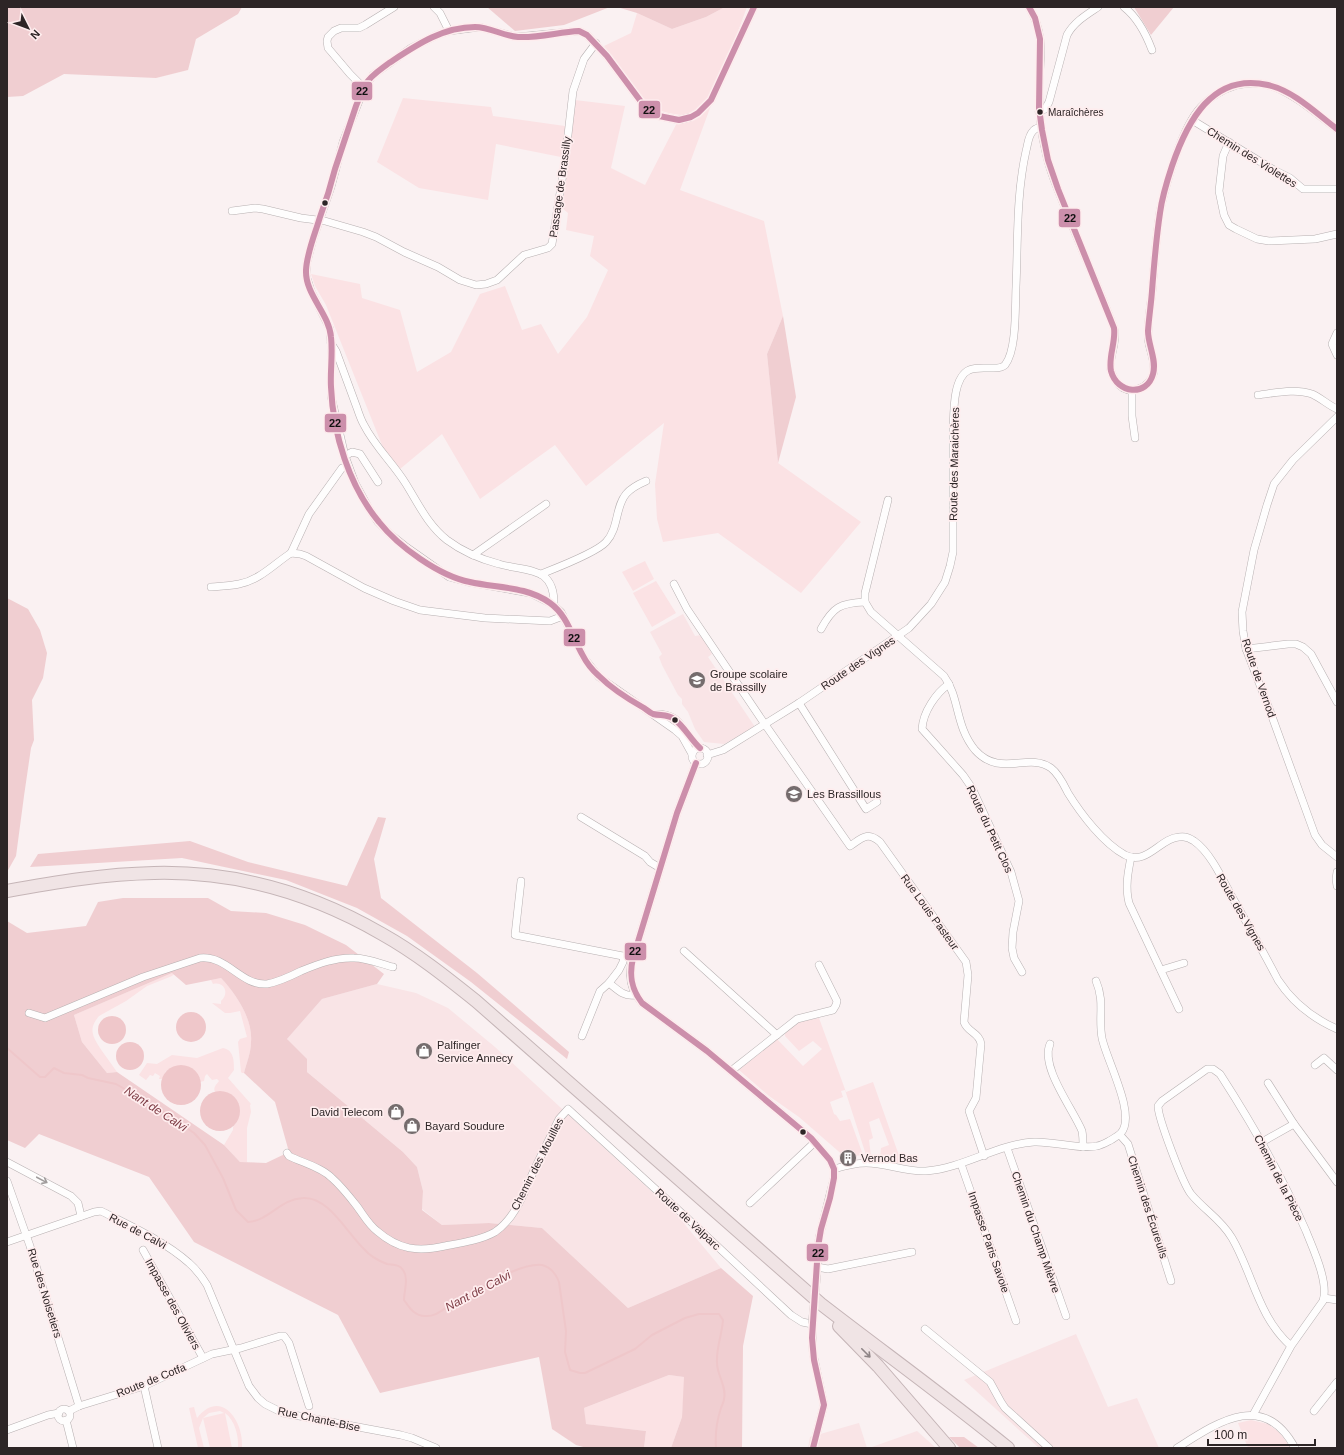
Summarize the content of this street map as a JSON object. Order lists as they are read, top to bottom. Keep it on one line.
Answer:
{"streets":{"street":["Chemin des Violettes","Passage de Brassilly","Route des Maraichères","Route des Vignes","Route de Vernod","Route du Petit Clos","Rue Louis Pasteur","Chemin des Mouilles","Chemin de la Pièce","Chemin des Écureuils","Route de Valparc","Rue de Calvi","Chemin du Champ Mièvre","Impasse Paris Savoie","Rue des Noisetiers","Impasse des Oliviers","Route de Cotfa","Rue Chante-Bise"]},"crossings":[["Route des Maraichères","Route des Vignes"],["Route des Vignes","Route du Petit Clos"],["Route des Vignes","Rue Louis Pasteur"],["Chemin des Mouilles","Route de Valparc"],["Rue de Calvi","Rue des Noisetiers"],["Rue de Calvi","Route de Cotfa"],["Rue de Calvi","Rue Chante-Bise"],["Rue des Noisetiers","Route de Cotfa"],["Impasse des Oliviers","Route de Cotfa"],["Route de Cotfa","Rue Chante-Bise"]],"water":["Nant de Calvi"],"places":{"other":["Maraîchères"],"school or university":["Groupe scolaire de Brassilly","Les Brassillous"],"shop":["Palfinger Service Annecy","David Telecom","Bayard Soudure"],"building":["Vernod Bas"]},"lines":["transit line 22"],"scale_bar":"100 m","north":"bottom right"}
